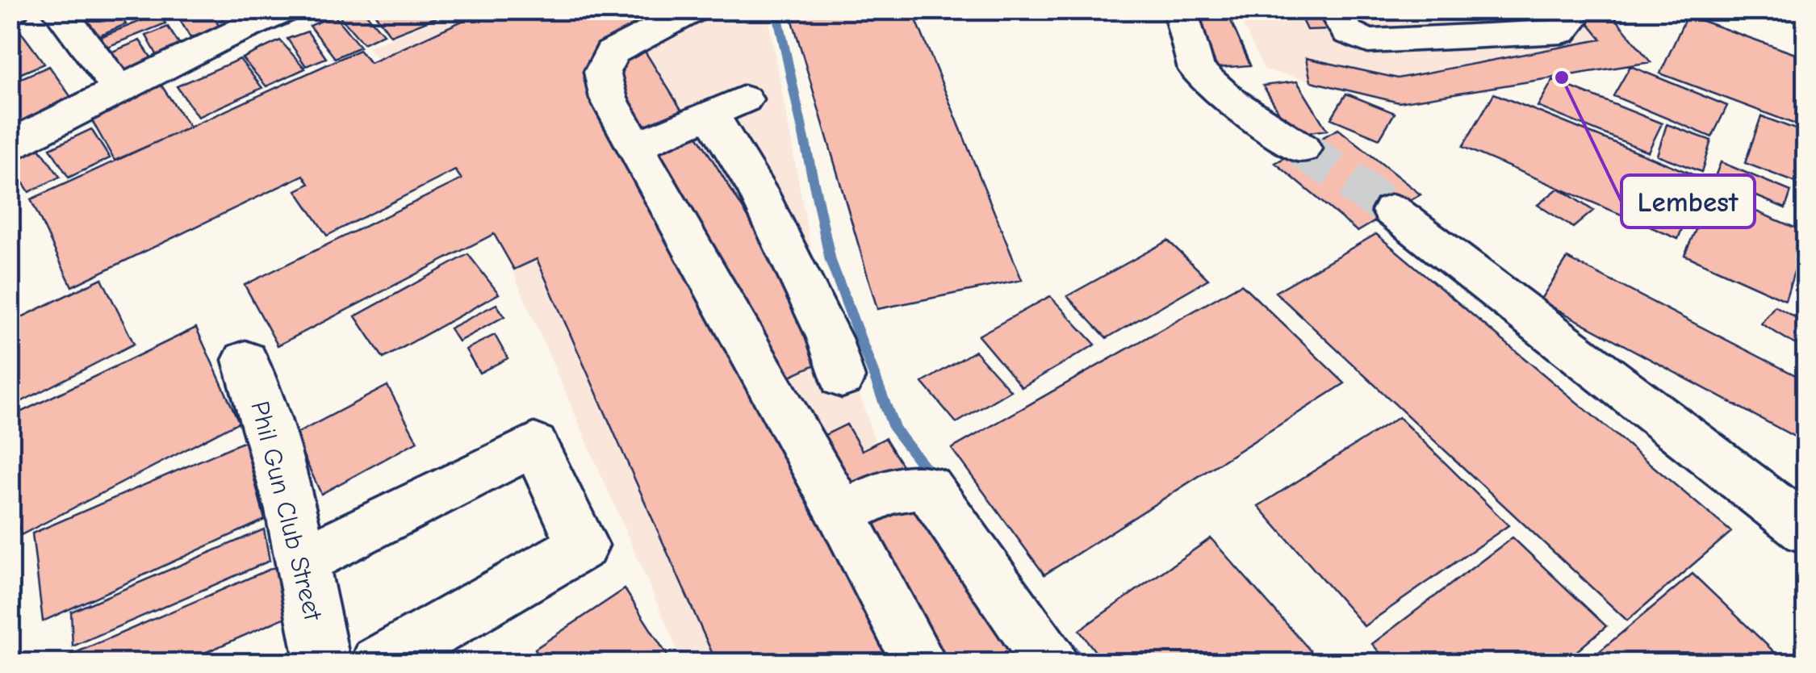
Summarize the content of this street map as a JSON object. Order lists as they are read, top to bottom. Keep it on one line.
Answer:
{"streets":{"street":["Phil Gun Club Street"]},"places":["Lembest"]}
